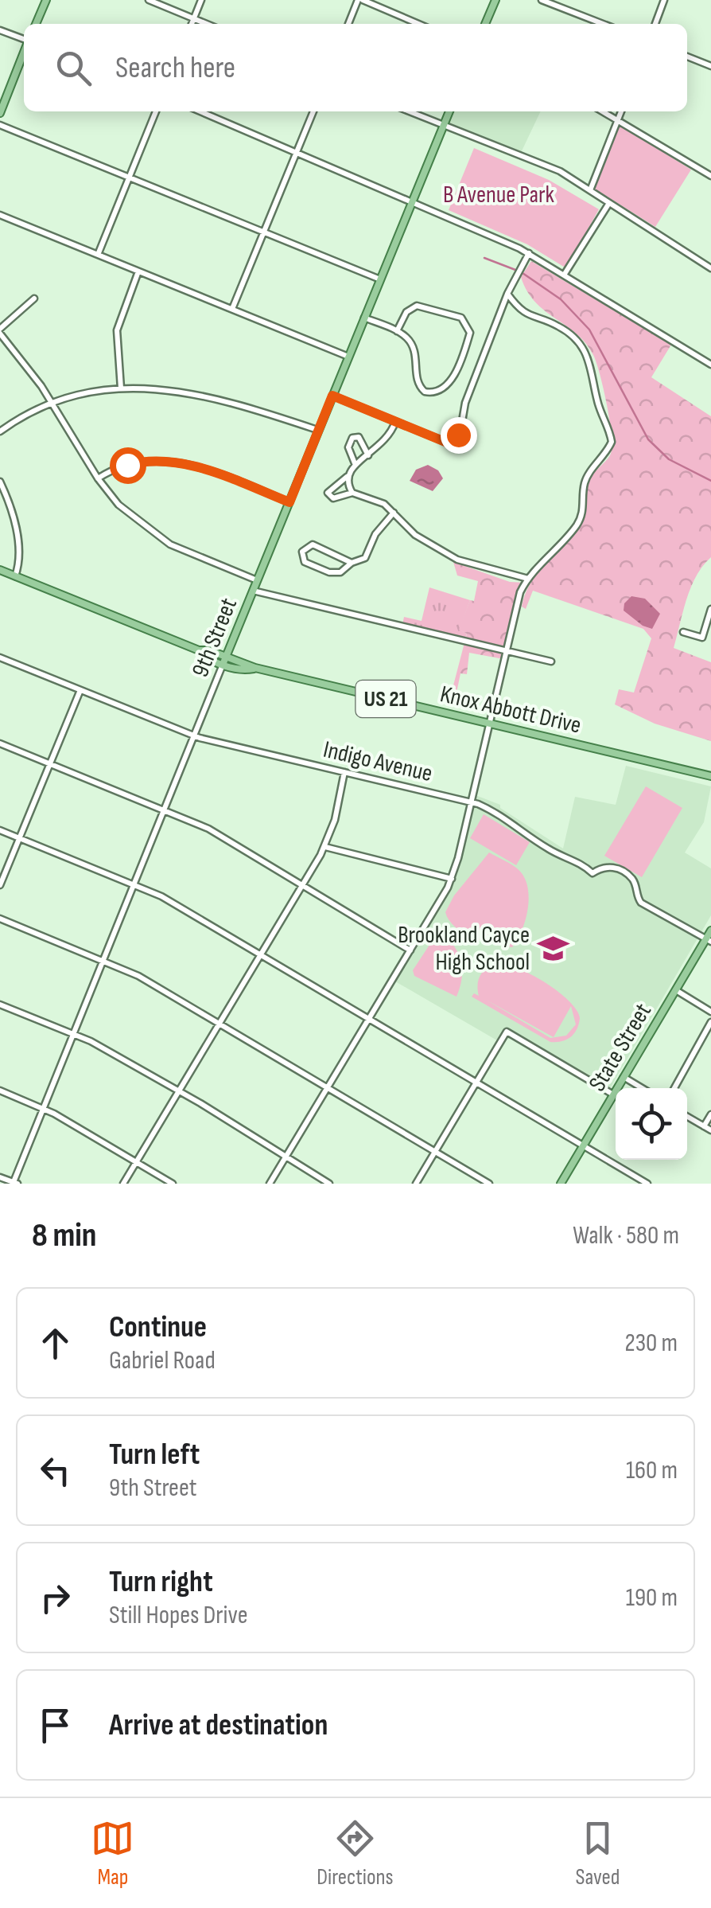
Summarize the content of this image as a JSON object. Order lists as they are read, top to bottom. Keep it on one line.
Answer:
{"streets":{"main road":["9th Street","US 21","Knox Abbott Drive","State Street"],"street":["Indigo Avenue"]},"crossings":[["9th Street","Knox Abbott Drive"],["9th Street","Indigo Avenue"],["Indigo Avenue","State Street"]],"parks":["B Avenue Park"],"places":{"school or university":["Brookland Cayce High School"]},"page":{"search":"Search here","heading":["8 min","Walk · 580 m"],"list":[["Continue","Gabriel Road","230 m"],["Turn left","9th Street","160 m"],["Turn right","Still Hopes Drive","190 m"],"Arrive at destination"],"nav":["Map","Directions","Saved"]}}
